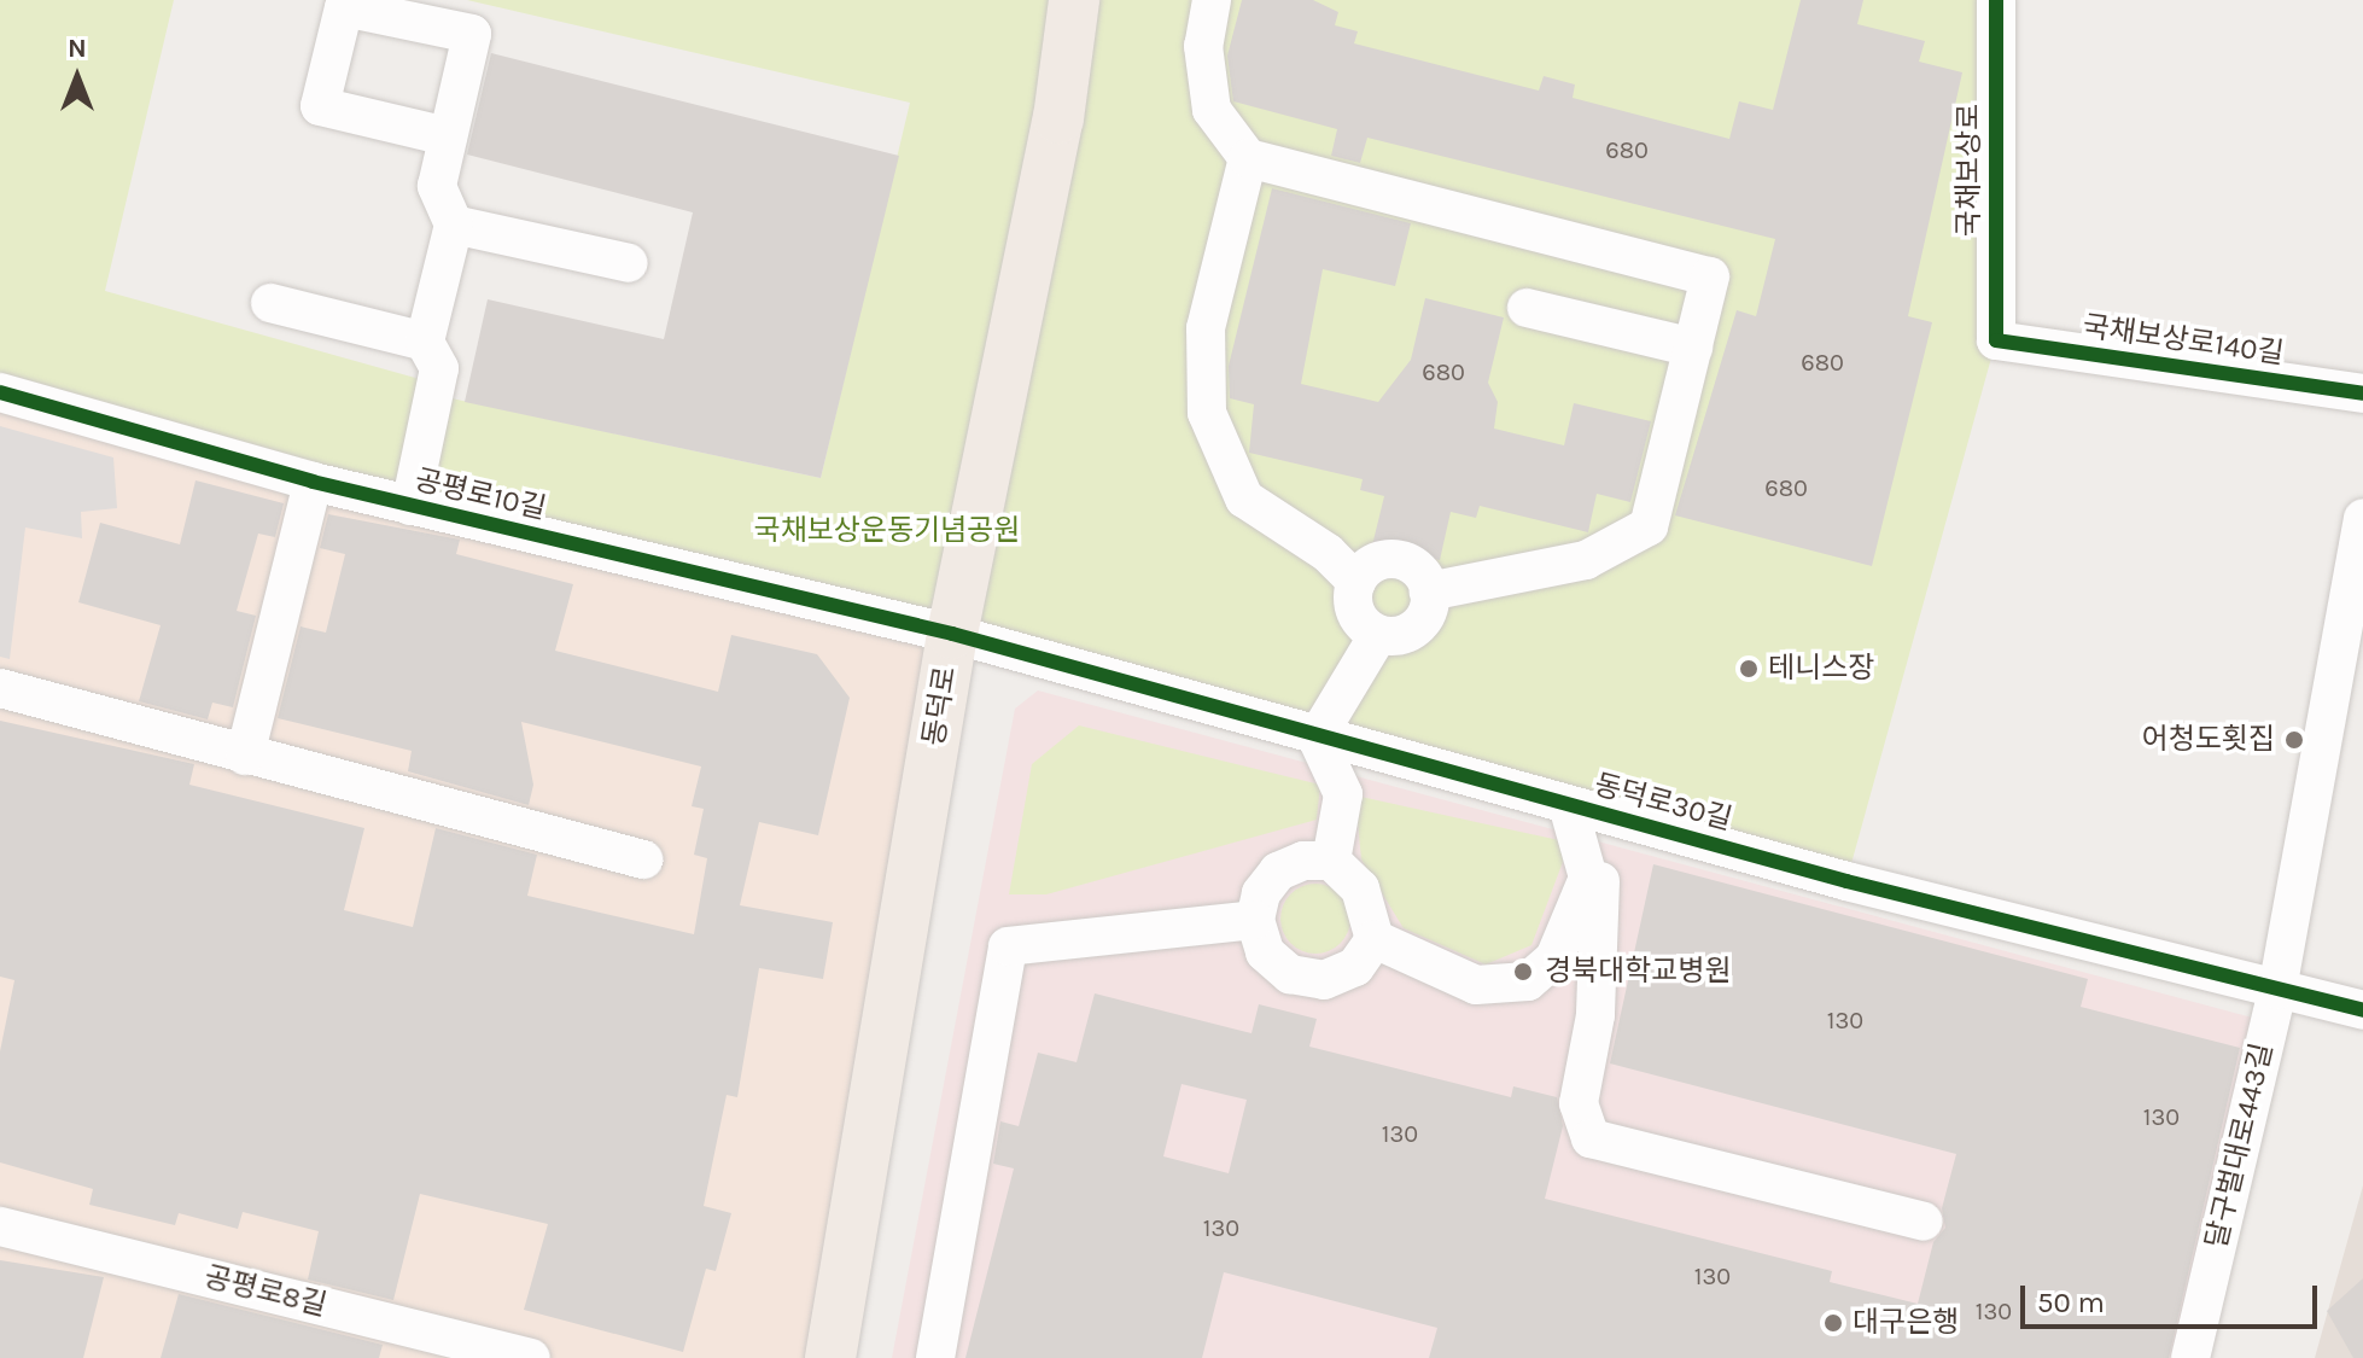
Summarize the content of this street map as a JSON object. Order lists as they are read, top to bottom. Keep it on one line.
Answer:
{"streets":{"main road":["동덕로"],"street":["국채보상로","국채보상로140길","공평로10길","동덕로30길","달구벌대로443길","공평로8길"]},"crossings":[["국채보상로","국채보상로140길"],["공평로10길","동덕로"],["공평로10길","동덕로30길"],["동덕로","동덕로30길"],["동덕로30길","달구벌대로443길"]],"parks":["국채보상운동기념공원"],"places":["테니스장","어청도횟집","경북대학교병원","대구은행"],"house_numbers":["680","680","680","680","130","130","130","130","130","130"],"scale_bar":"50 m","north":"top"}
